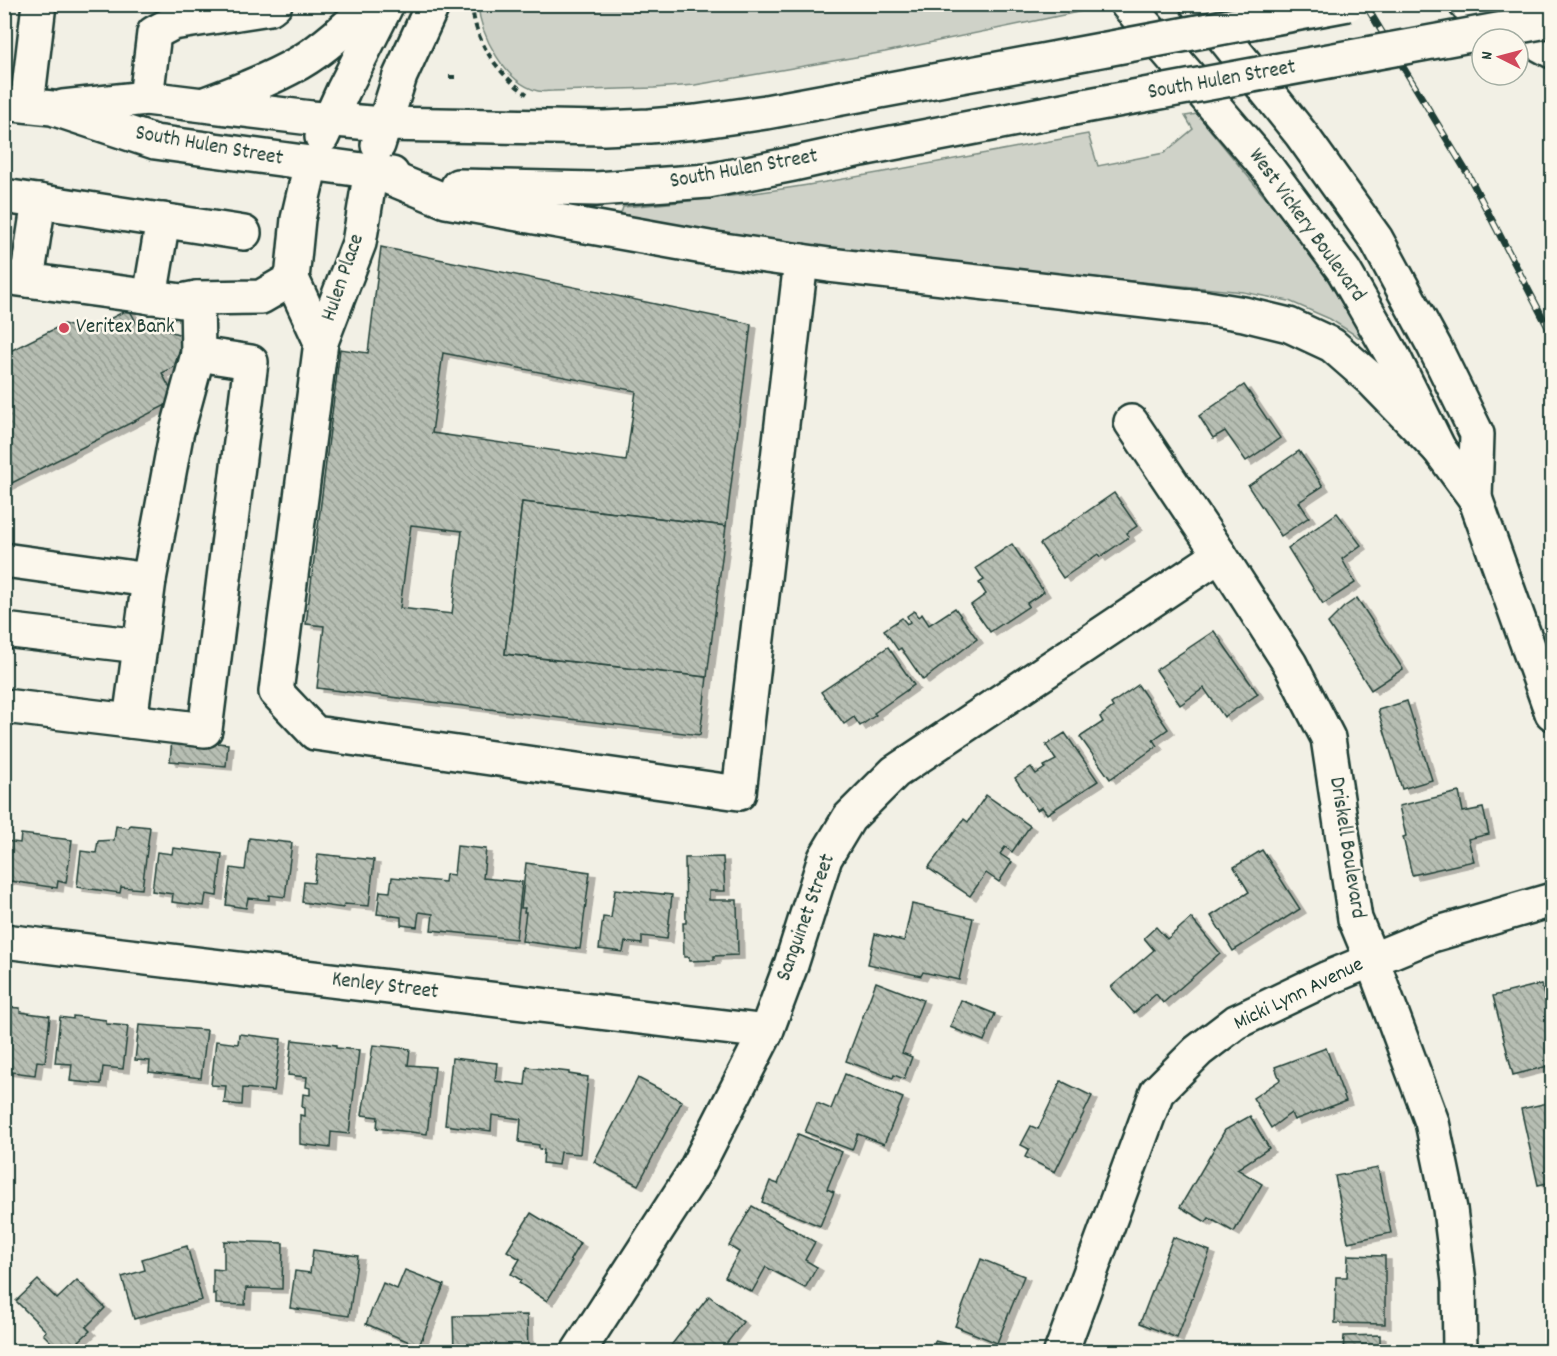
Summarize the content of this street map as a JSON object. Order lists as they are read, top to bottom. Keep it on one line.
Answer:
{"streets":{"main road":["South Hulen Street","West Vickery Boulevard","Hulen Place","Driskell Boulevard","Sanguinet Street","Kenley Street","Micki Lynn Avenue"]},"crossings":[["South Hulen Street","Hulen Place"],["Driskell Boulevard","Sanguinet Street"],["Driskell Boulevard","Micki Lynn Avenue"],["Sanguinet Street","Kenley Street"]],"places":["Veritex Bank"],"north":"left"}
